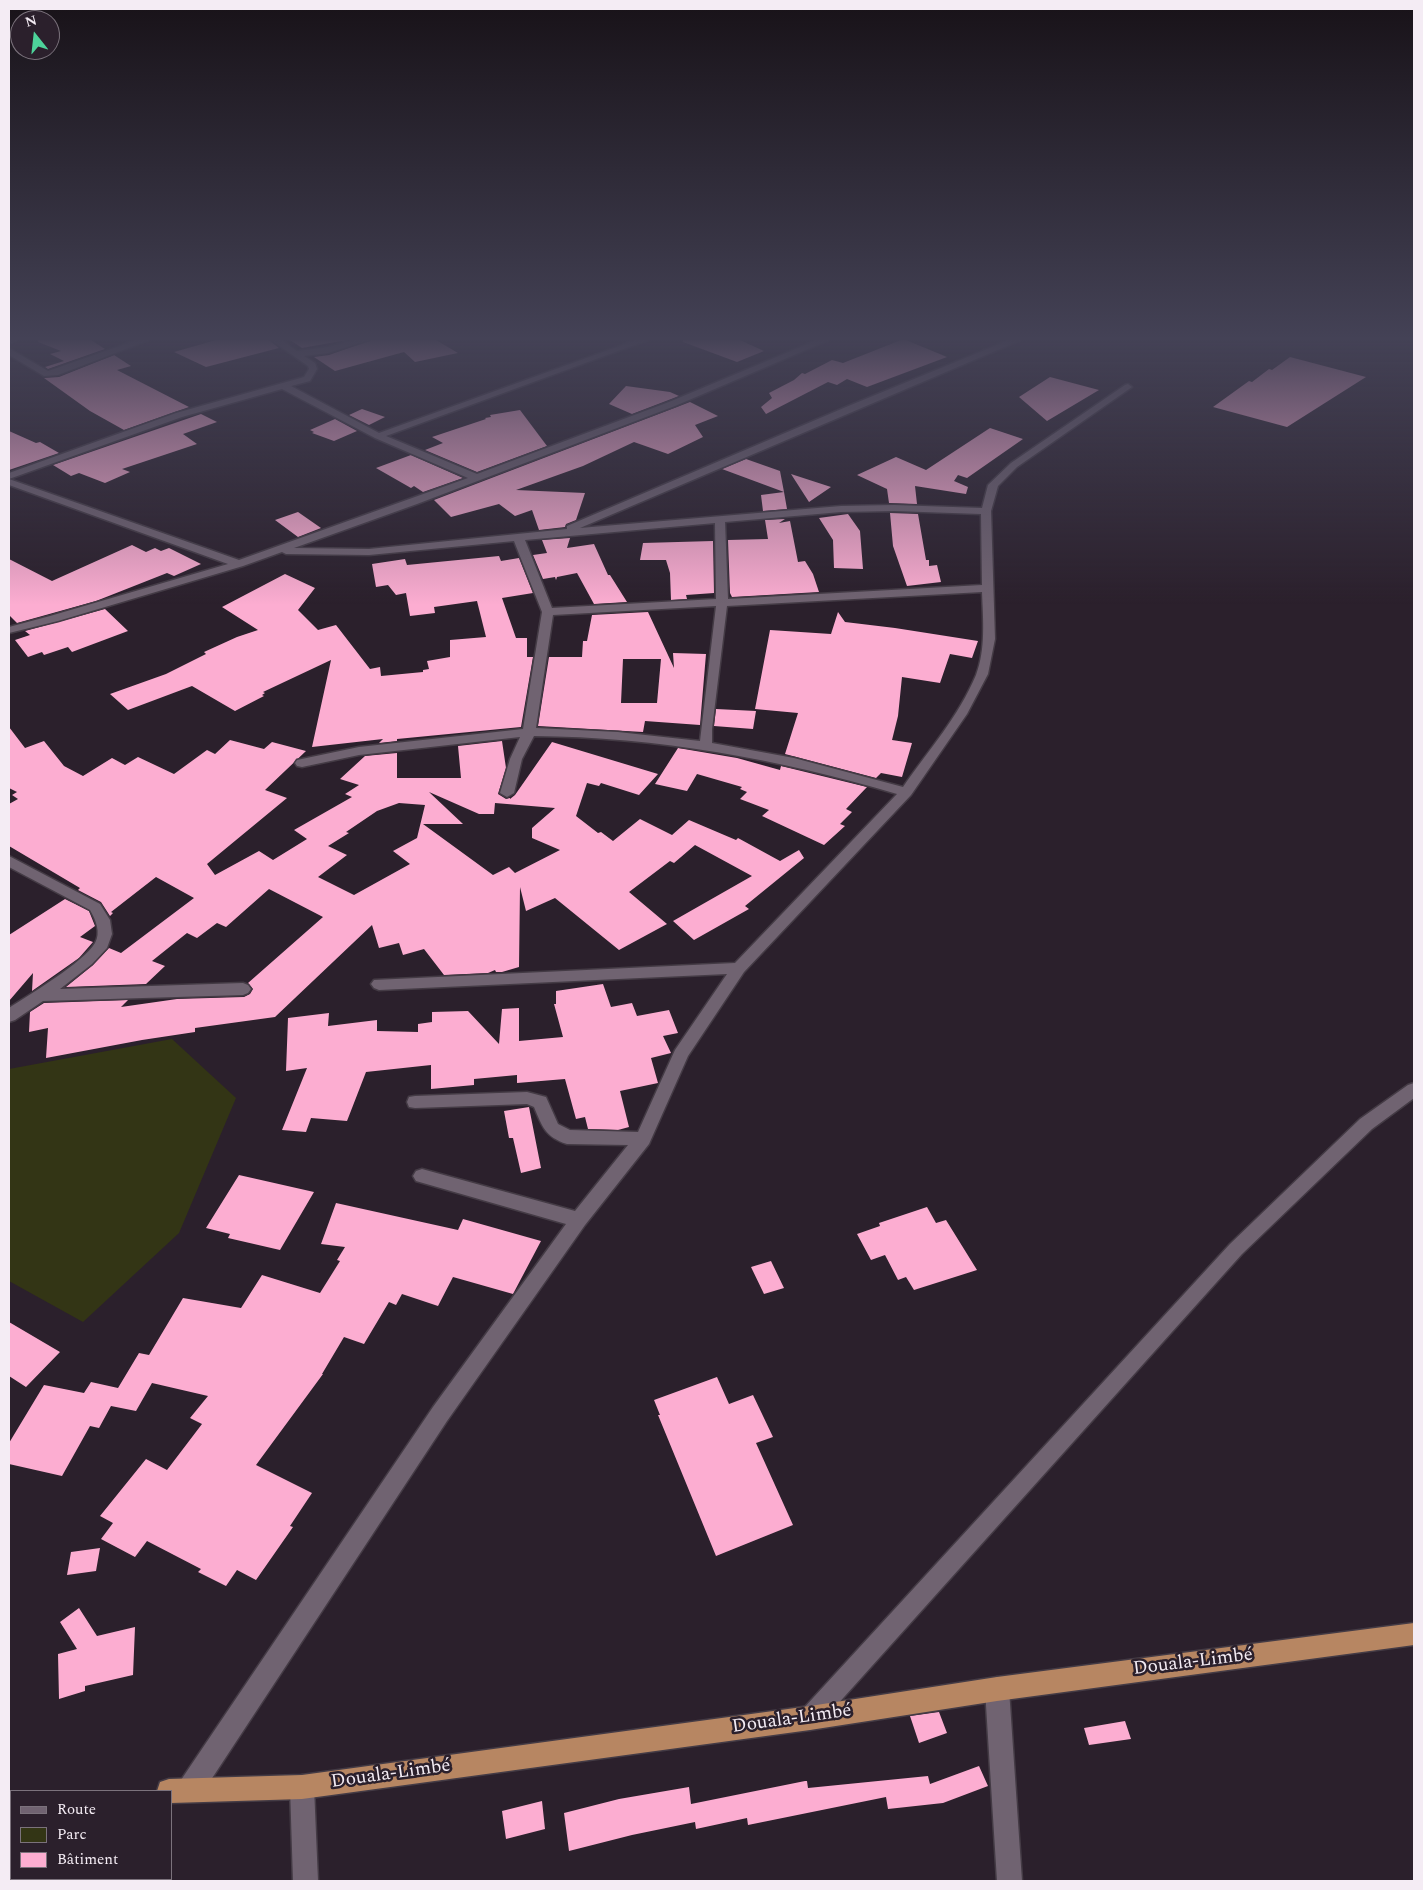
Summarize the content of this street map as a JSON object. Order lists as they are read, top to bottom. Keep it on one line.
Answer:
{"streets":{"highway":["Douala-Limbé"]},"legend":["Route","Parc","Bâtiment"],"north":"top"}
